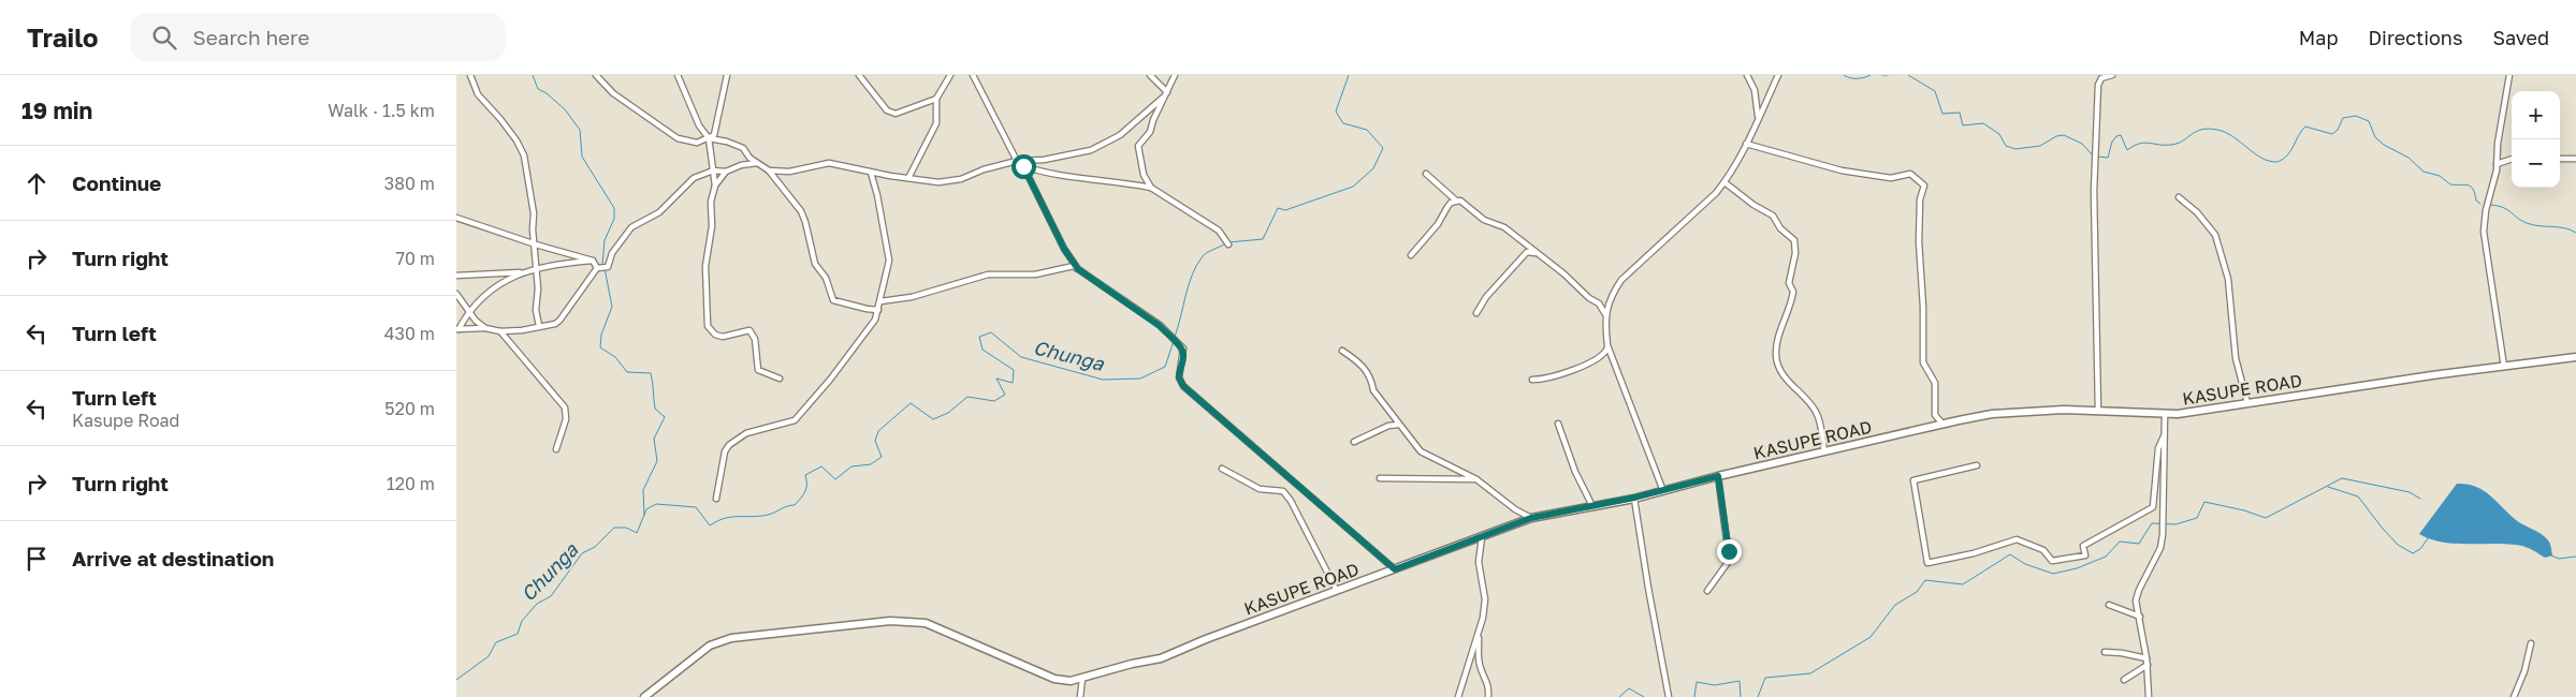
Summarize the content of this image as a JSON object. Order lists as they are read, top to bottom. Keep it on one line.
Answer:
{"streets":{"street":["KASUPE ROAD"]},"water":["Chunga"],"page":{"header":"Trailo","search":"Search here","nav":["Map","Directions","Saved"],"heading":["19 min","Walk · 1.5 km"],"map_buttons":["+","−"],"list":[["Continue","380 m"],["Turn right","70 m"],["Turn left","430 m"],["Turn left","Kasupe Road","520 m"],["Turn right","120 m"],"Arrive at destination"]}}
